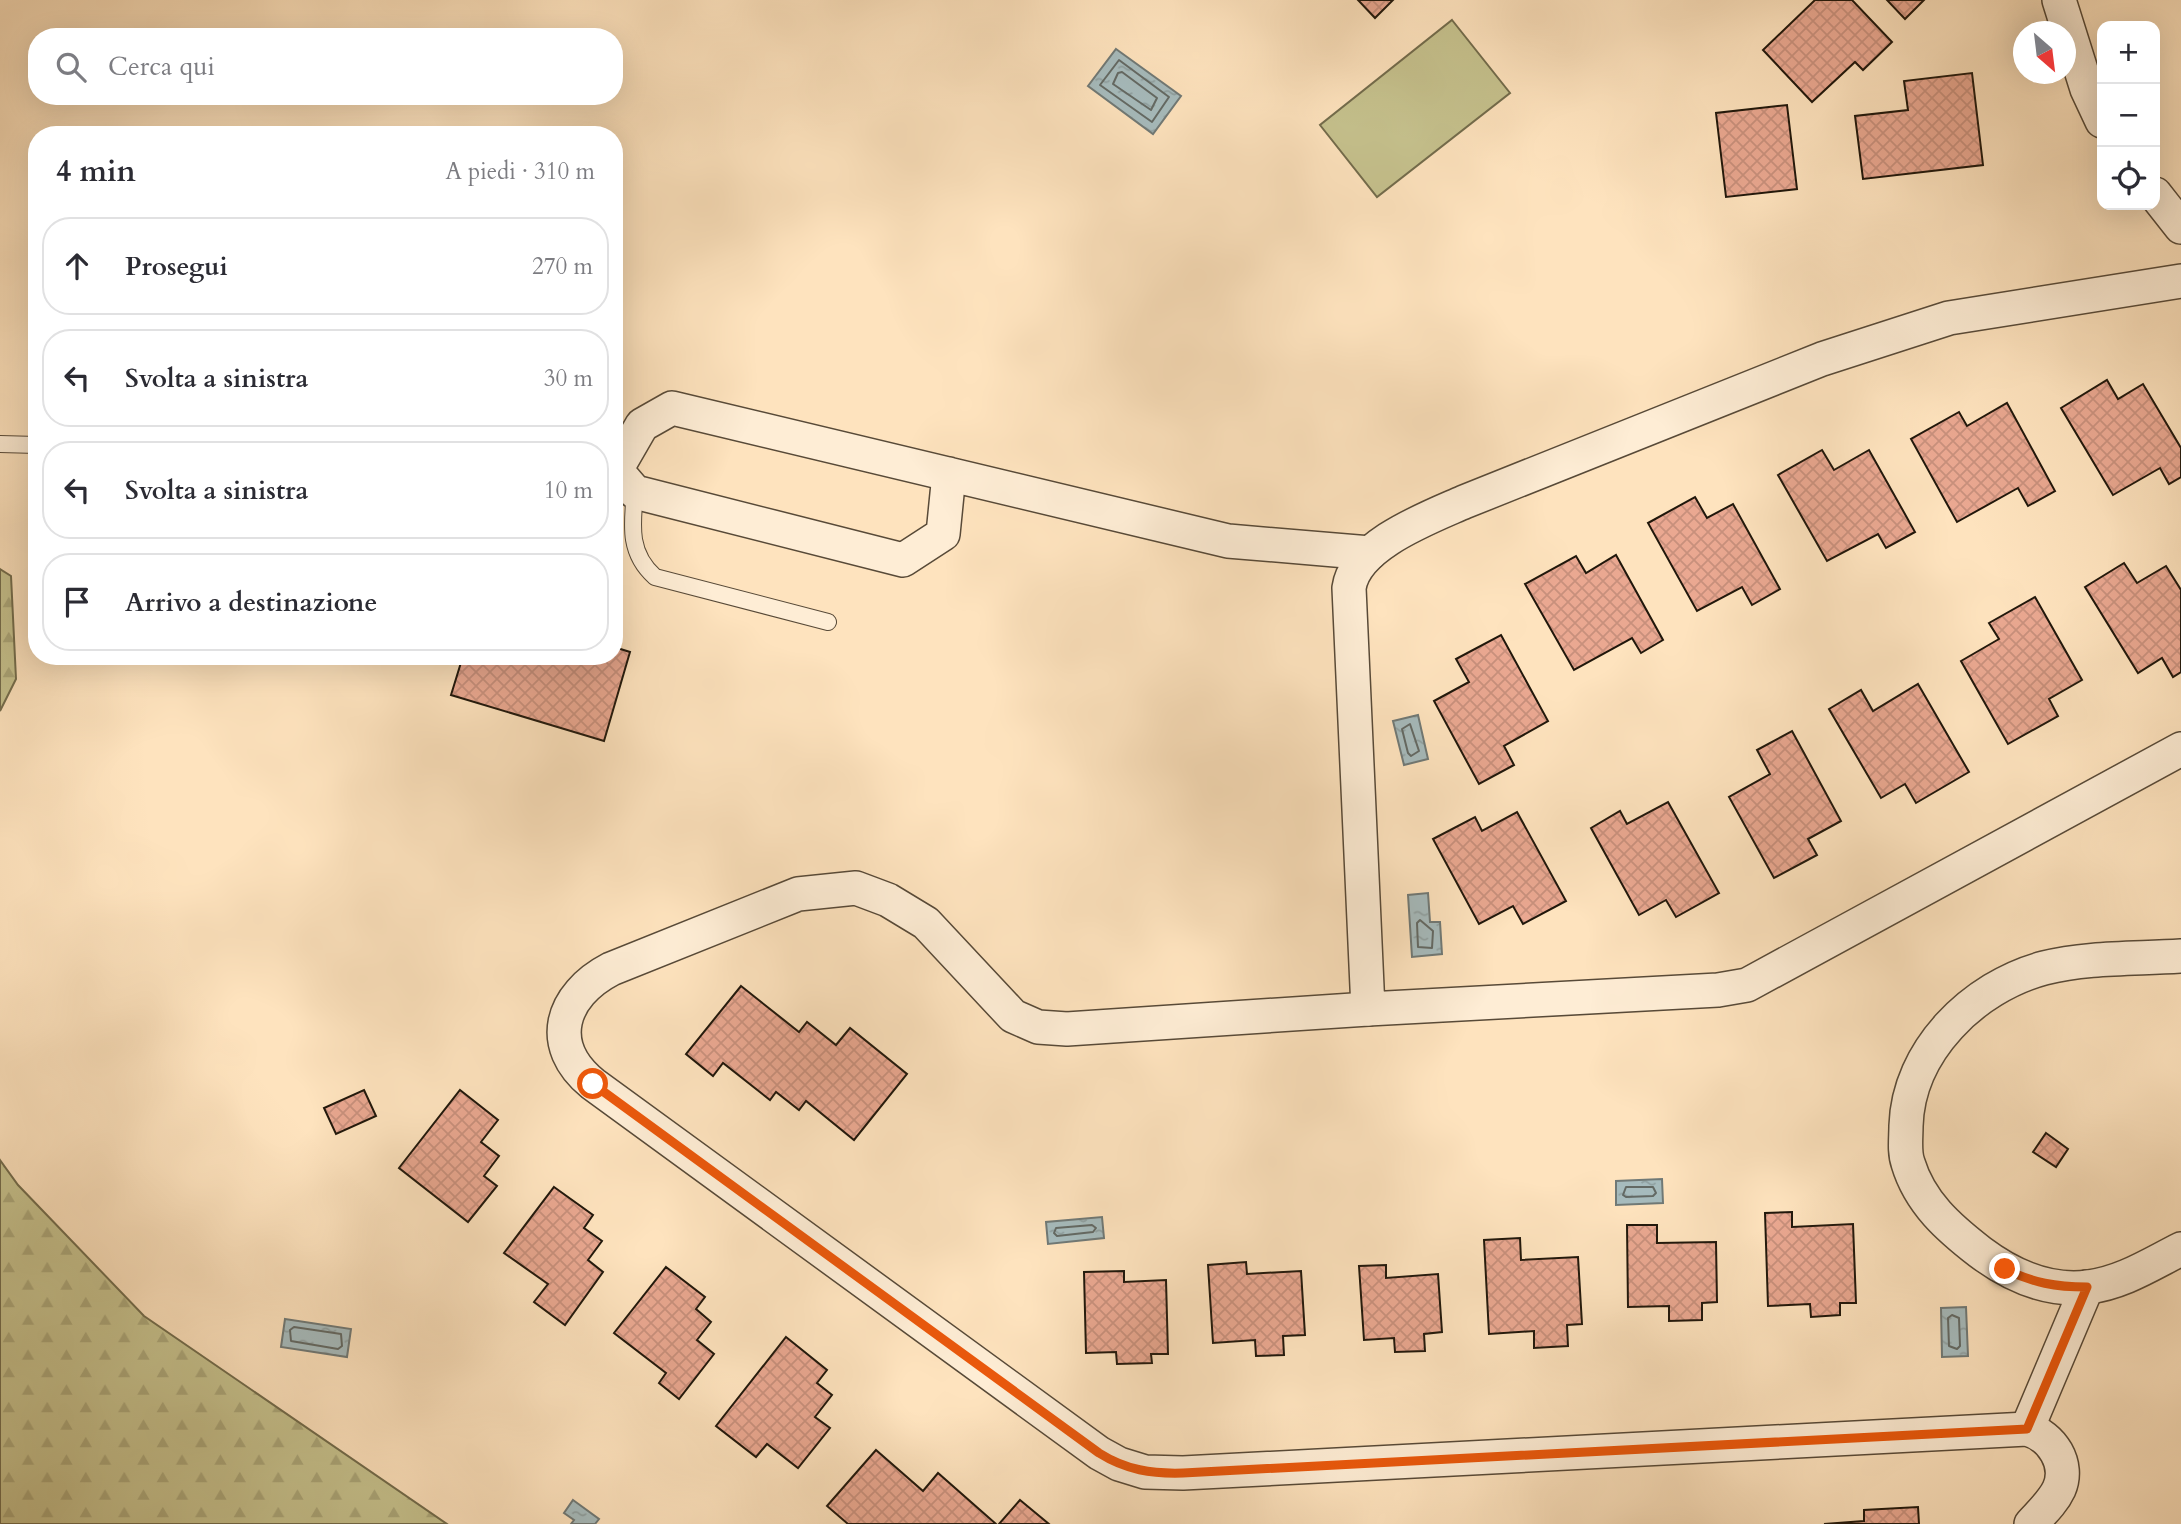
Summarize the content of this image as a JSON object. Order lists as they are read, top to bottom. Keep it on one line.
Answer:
{"north":"bottom right","page":{"map_buttons":["+","−"],"search":"Cerca qui","heading":["4 min","A piedi · 310 m"],"list":[["Prosegui","270 m"],["Svolta a sinistra","30 m"],["Svolta a sinistra","10 m"],"Arrivo a destinazione"]}}
